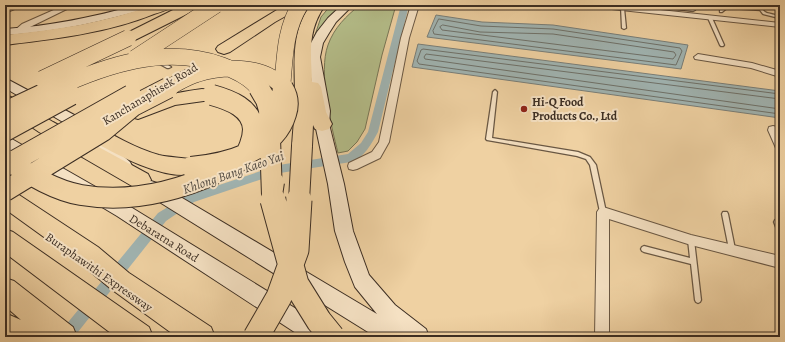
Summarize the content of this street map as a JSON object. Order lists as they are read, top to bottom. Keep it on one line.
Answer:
{"streets":{"highway":["Kanchanaphisek Road","Buraphawithi Expressway"],"main road":["Debaratna Road"]},"water":["Khlong Bang Kaeo Yai"],"places":["Hi-Q Food Products Co., Ltd"]}
